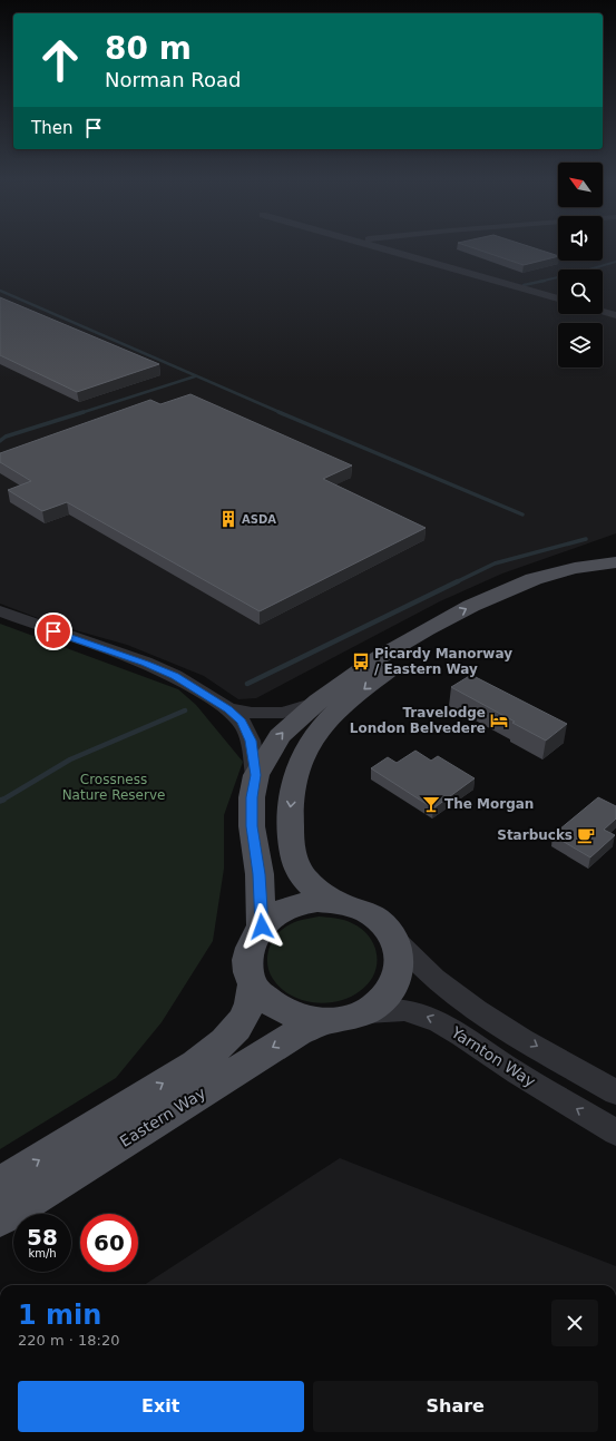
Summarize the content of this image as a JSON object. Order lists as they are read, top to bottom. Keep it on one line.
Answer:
{"streets":{"main road":["Eastern Way"],"street":["Yarnton Way"]},"crossings":[["Yarnton Way","Eastern Way"]],"parks":["Crossness Nature Reserve"],"places":{"building":["ASDA"],"bus stop":["Picardy Manorway / Eastern Way"],"hotel":["Travelodge London Belvedere"],"bar":["The Morgan"],"cafe":["Starbucks"]},"north":"top left","page":{"turn":["80 m","Norman Road"],"then":"Then","speed":"58 km/h","limit":"60","heading":["1 min","220 m · 18:20"],"buttons":["Exit","Share"]}}
